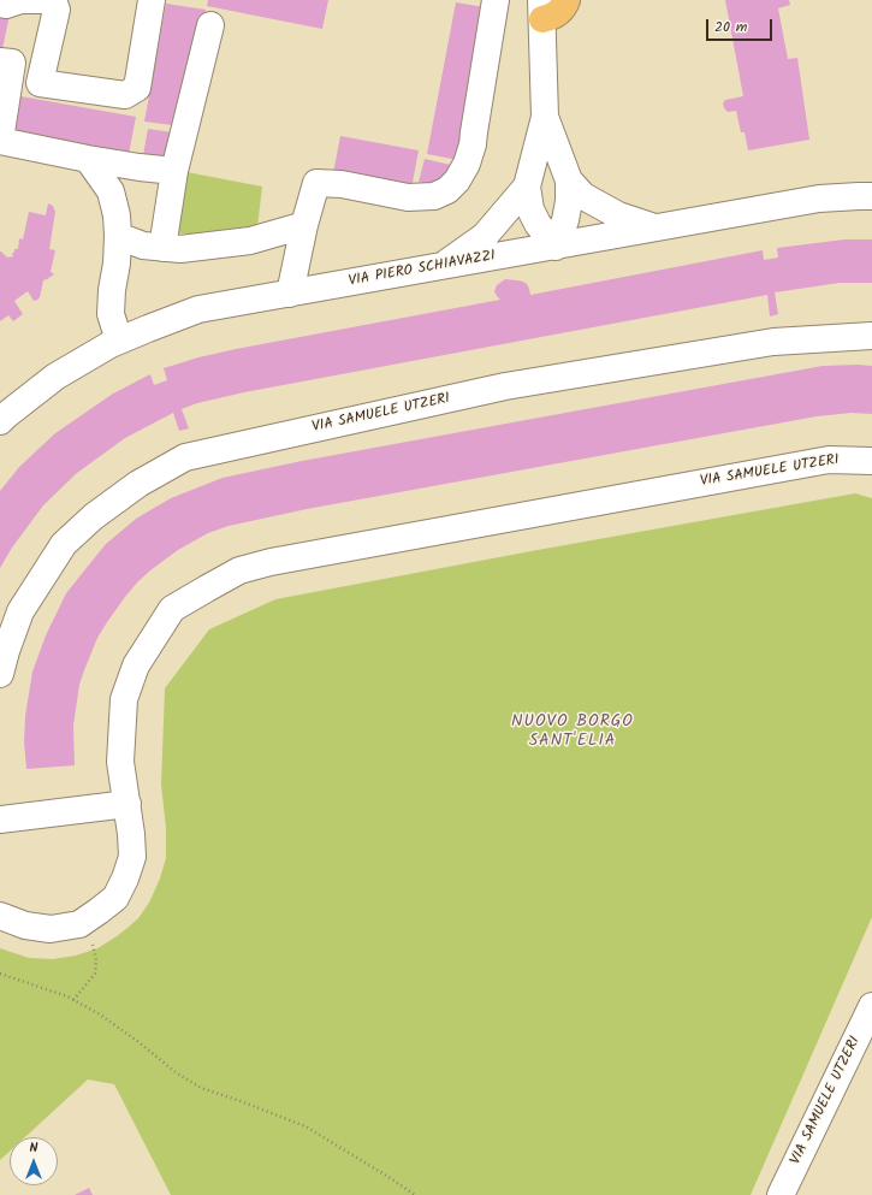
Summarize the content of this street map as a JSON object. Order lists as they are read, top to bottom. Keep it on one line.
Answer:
{"streets":{"street":["VIA PIERO SCHIAVAZZI","VIA SAMUELE UTZERI"]},"districts":["NUOVO BORGO SANT'ELIA"],"scale_bar":"20 m","north":"top"}
